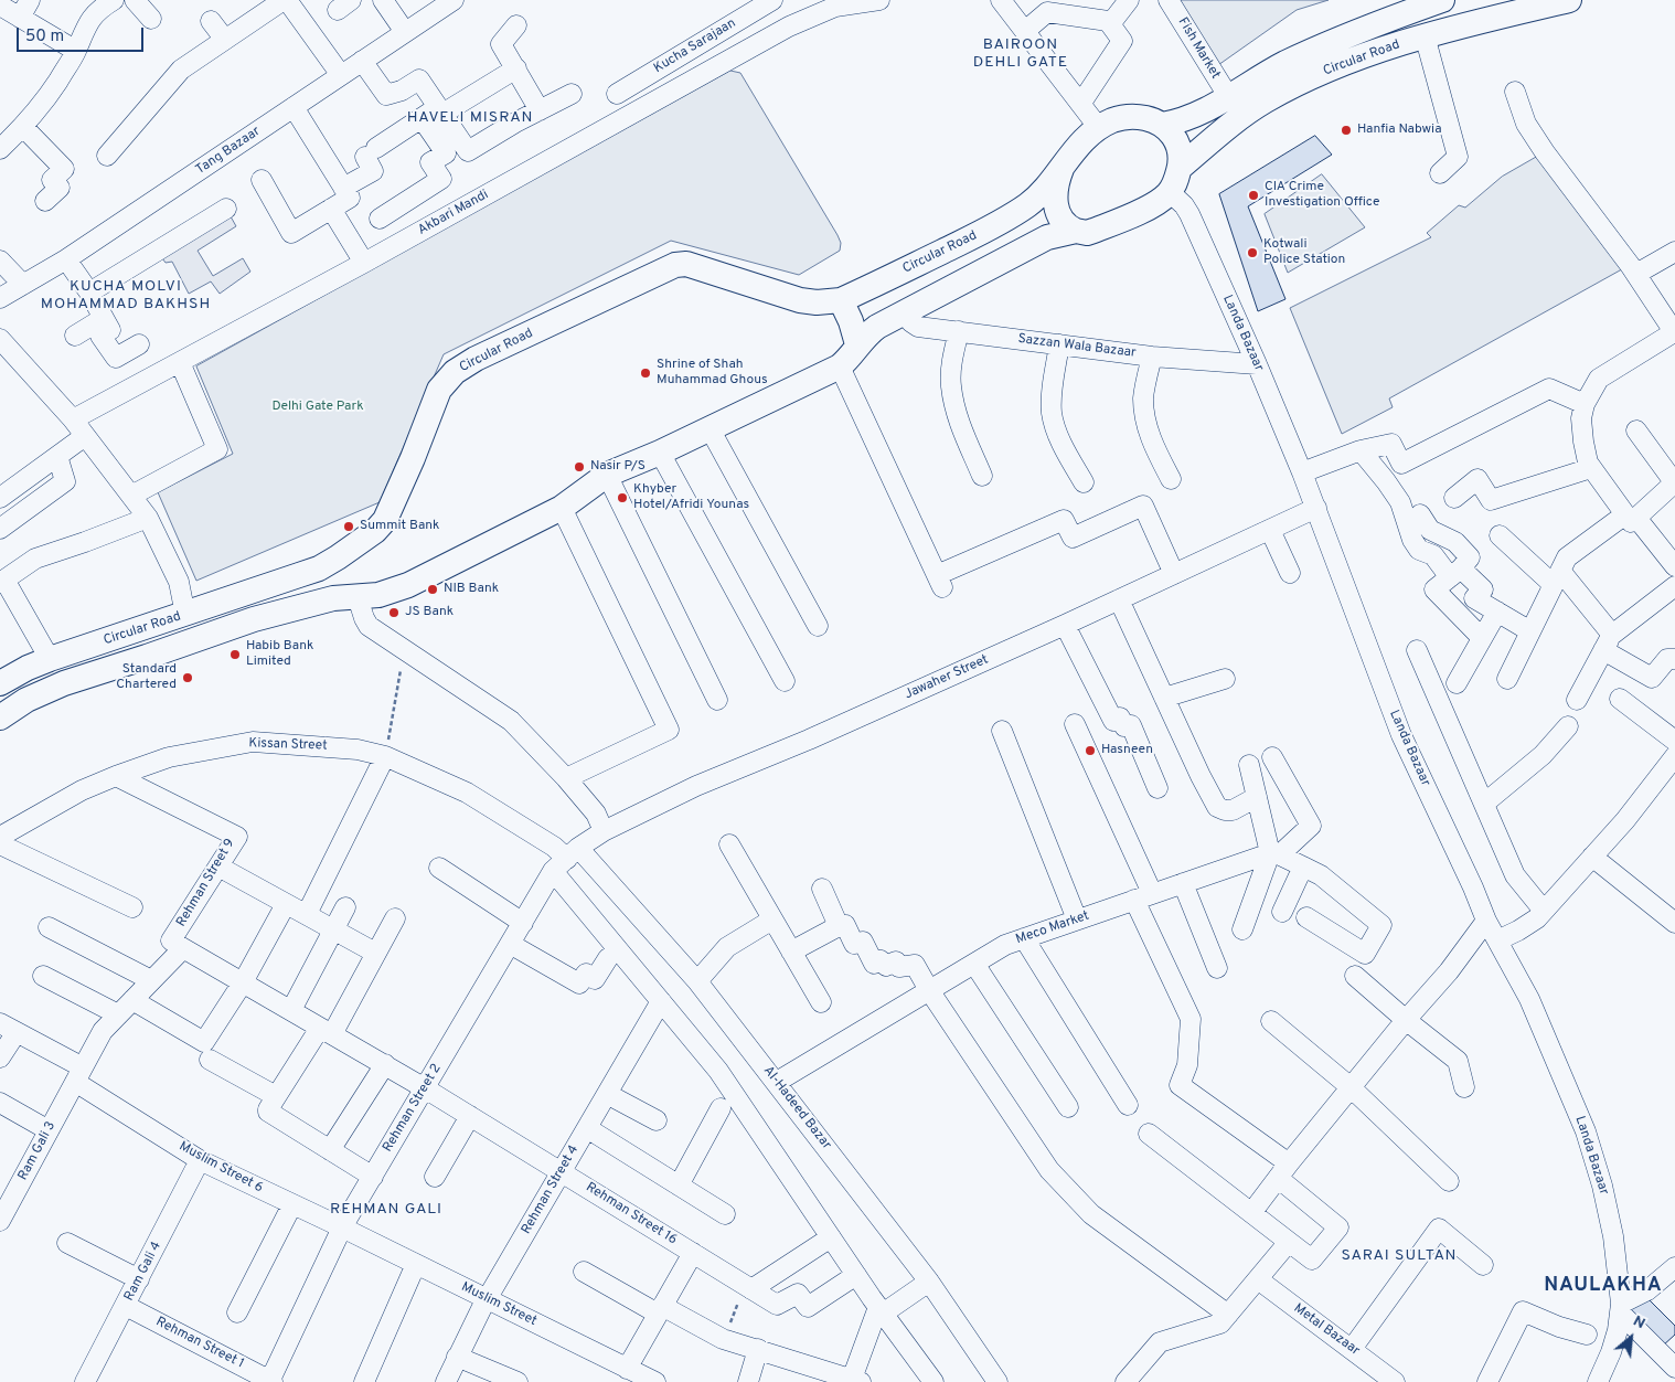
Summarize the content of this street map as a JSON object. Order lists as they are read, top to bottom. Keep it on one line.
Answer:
{"streets":{"main road":["Circular Road"],"street":["Kucha Sarajaan","Fish Market","Tang Bazaar","Akbari Mandi","Landa Bazaar","Sazzan Wala Bazaar","Jawaher Street","Kissan Street","Rehman Street 9","Meco Market","Rehman Street 2","Al-Hadeed Bazar","Ram Gali 3","Muslim Street 6","Rehman Street 4","Rehman Street 16","Ram Gali 4","Muslim Street","Metal Bazaar","Rehman Street 1"]},"crossings":[["Fish Market","Circular Road"],["Circular Road","Landa Bazaar"],["Circular Road","Sazzan Wala Bazaar"],["Landa Bazaar","Sazzan Wala Bazaar"],["Landa Bazaar","Jawaher Street"],["Jawaher Street","Kissan Street"],["Jawaher Street","Rehman Street 2"],["Jawaher Street","Al-Hadeed Bazar"],["Kissan Street","Rehman Street 9"],["Kissan Street","Rehman Street 2"],["Kissan Street","Al-Hadeed Bazar"],["Rehman Street 9","Ram Gali 3"],["Rehman Street 9","Muslim Street 6"],["Rehman Street 9","Rehman Street 16"],["Meco Market","Al-Hadeed Bazar"],["Rehman Street 2","Al-Hadeed Bazar"],["Rehman Street 2","Muslim Street 6"],["Rehman Street 2","Rehman Street 16"],["Rehman Street 2","Muslim Street"],["Rehman Street 2","Rehman Street 1"],["Ram Gali 3","Muslim Street 6"],["Muslim Street 6","Ram Gali 4"],["Muslim Street 6","Muslim Street"],["Rehman Street 4","Rehman Street 16"],["Rehman Street 4","Muslim Street"],["Ram Gali 4","Rehman Street 1"]],"districts":["BAIROON DEHLI GATE","HAVELI MISRAN","KUCHA MOLVI MOHAMMAD BAKHSH","REHMAN GALI","SARAI SULTAN","NAULAKHA"],"parks":["Delhi Gate Park"],"places":["Hanfia Nabwia","CIA Crime Investigation Office","Kotwali Police Station","Shrine of Shah Muhammad Ghous","Nasir P/S","Khyber Hotel/Afridi Younas","Summit Bank","NIB Bank","JS Bank","Habib Bank Limited","Standard Chartered","Hasneen"],"scale_bar":"50 m","north":"top right"}
